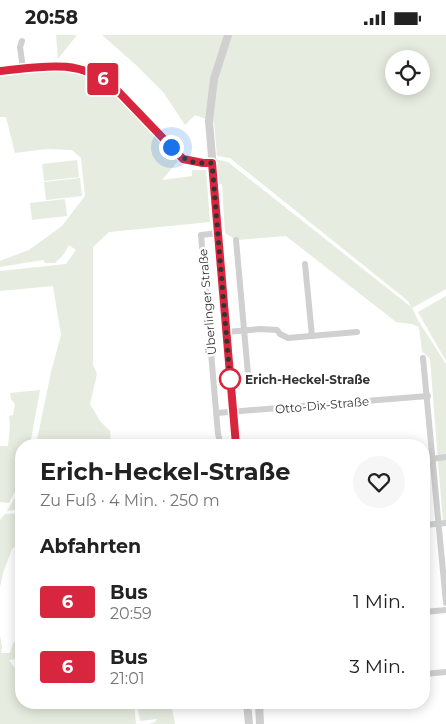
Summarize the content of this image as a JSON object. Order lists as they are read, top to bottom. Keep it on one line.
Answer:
{"streets":{"street":["Überlinger Straße","Otto-Dix-Straße"]},"crossings":[["Überlinger Straße","Otto-Dix-Straße"]],"places":["Erich-Heckel-Straße"],"lines":["bus line 6"],"page":{"status":"20:58","on_map":"6","heading":[["Erich-Heckel-Straße","Zu Fuß · 4 Min. · 250 m"],"Abfahrten"],"list":[{"mark":"6","name":"Bus","note":"20:59","value":"1 Min."},{"mark":"6","name":"Bus","note":"21:01","value":"3 Min."}]}}
